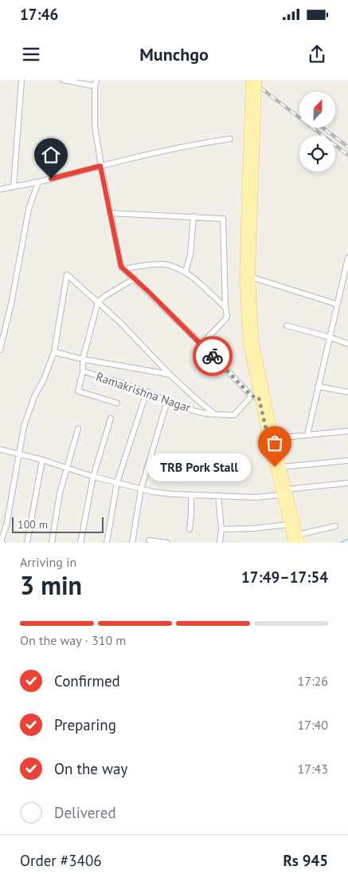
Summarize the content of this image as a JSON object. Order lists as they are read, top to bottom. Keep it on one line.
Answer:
{"streets":{"street":["Ramakrishna Nagar"]},"places":["TRB Pork Stall"],"scale_bar":"100 m","north":"top","page":{"status":"17:46","header":"Munchgo","bubble":"TRB Pork Stall","scale":"100 m","heading":["3 min","Arriving in","17:49–17:54"],"panel":["Order #3406","Rs 945"],"bar":"On the way · 310 m","list":[["Confirmed","17:26"],["Preparing","17:40"],["On the way","17:43"],"Delivered"]}}
